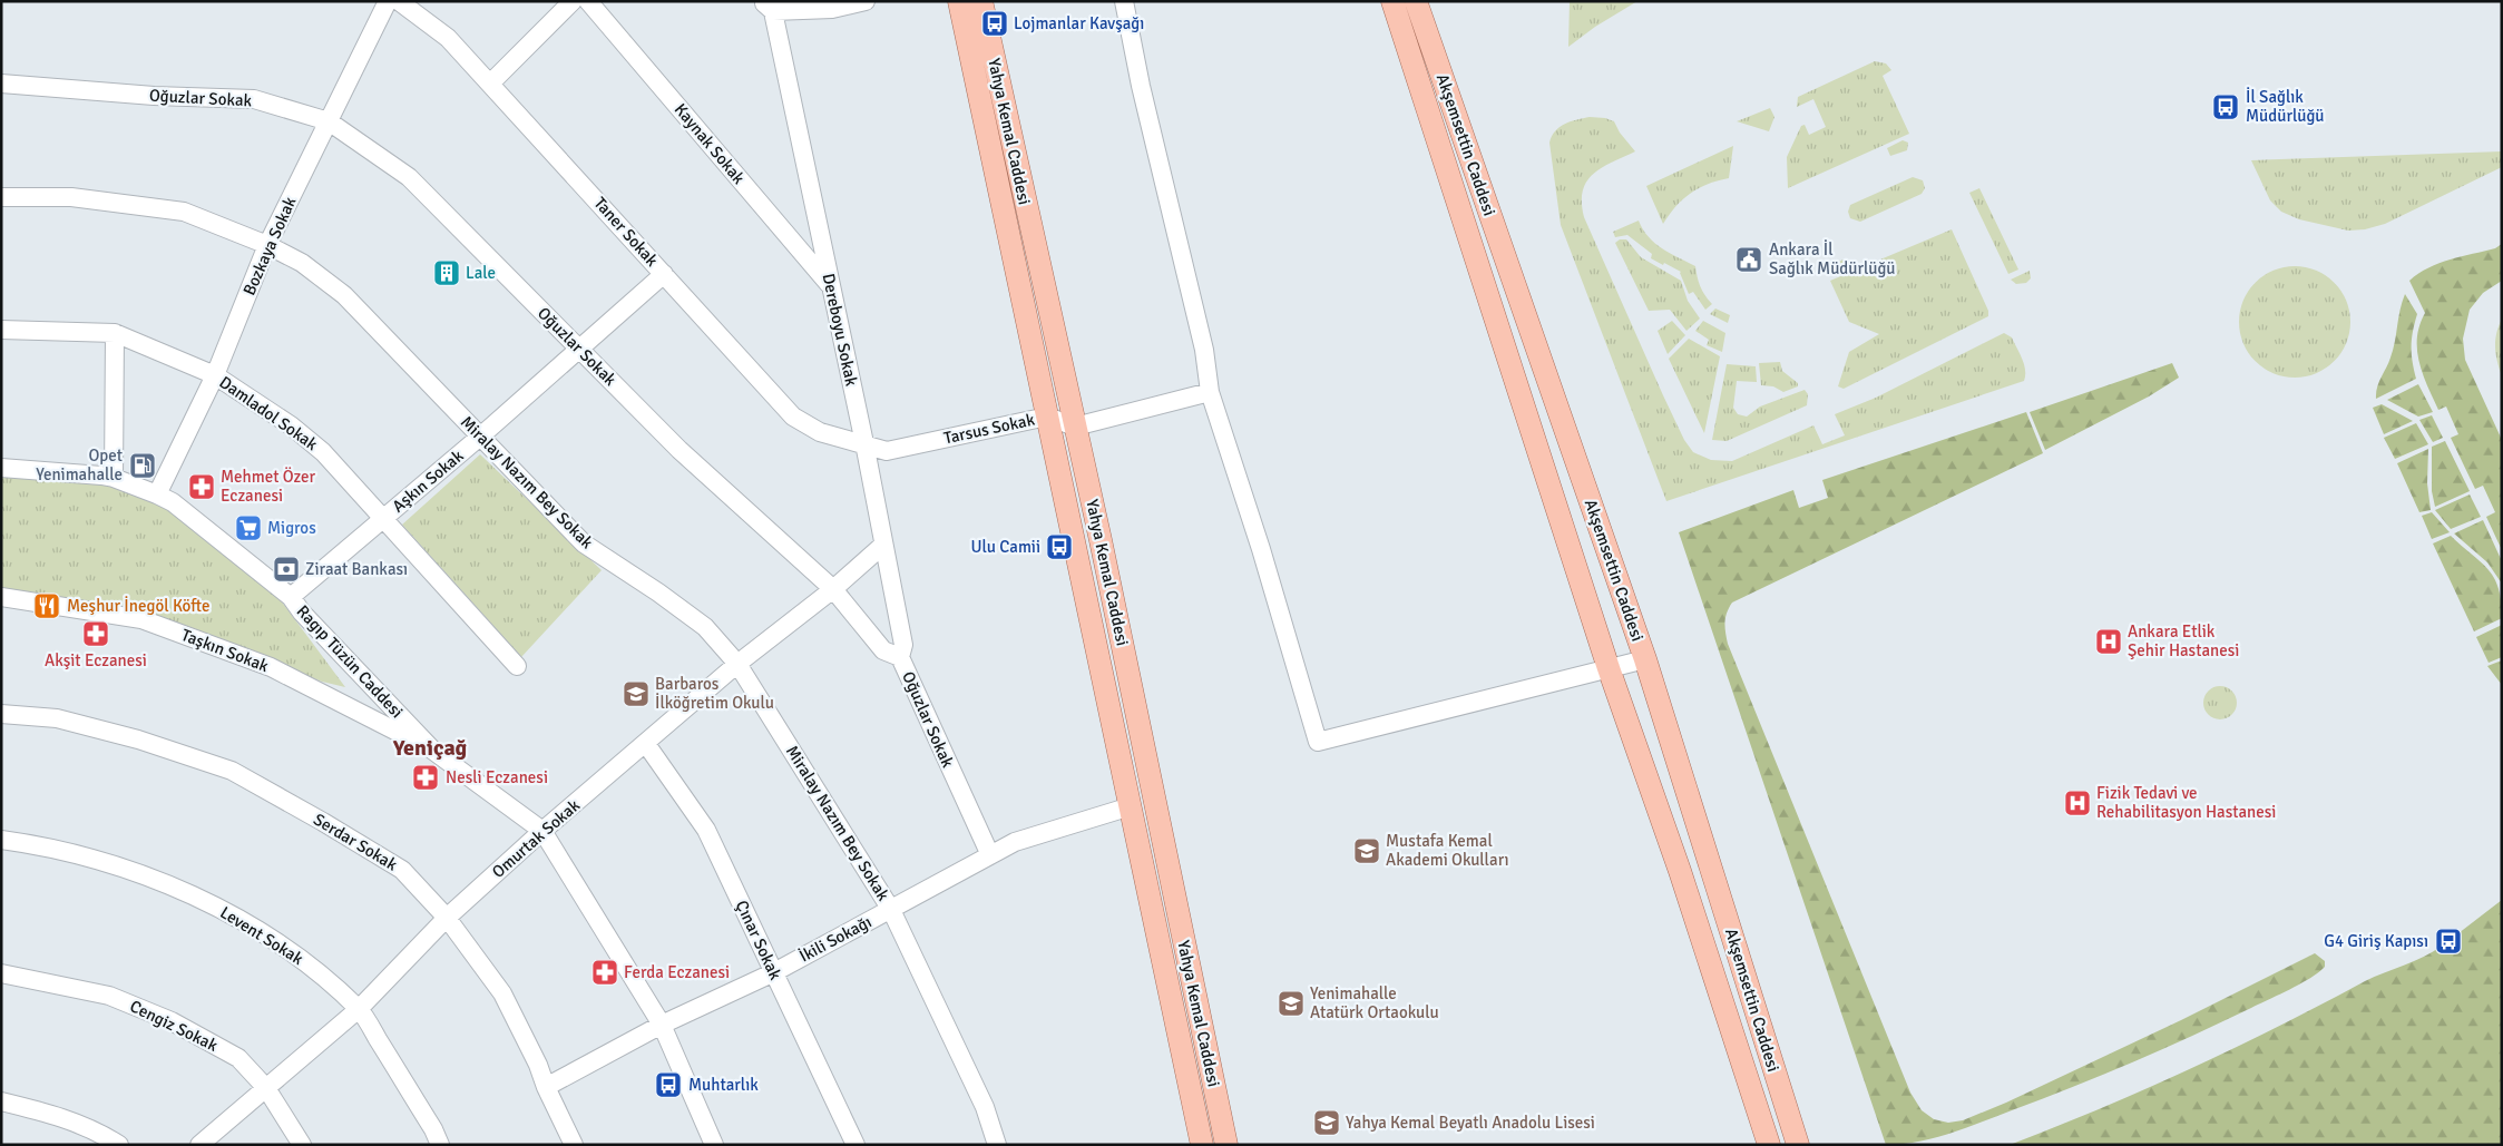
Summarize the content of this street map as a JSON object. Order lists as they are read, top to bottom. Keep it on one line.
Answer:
{"streets":{"main road":["Yahya Kemal Caddesi","Akşemsettin Caddesi"],"street":["Oğuzlar Sokak","Kaynak Sokak","Taner Sokak","Bozkaya Sokak","Dereboyu Sokak","Damladol Sokak","Tarsus Sokak","Aşkın Sokak","Miralay Nazım Bey Sokak","Taşkın Sokak","Ragıp Tüzün Caddesi","Omurtak Sokak","Serdar Sokak","Levent Sokak","İkili Sokağı","Çınar Sokak","Cengiz Sokak"]},"crossings":[["Oğuzlar Sokak","Bozkaya Sokak"],["Oğuzlar Sokak","Dereboyu Sokak"],["Oğuzlar Sokak","Aşkın Sokak"],["Oğuzlar Sokak","Omurtak Sokak"],["Oğuzlar Sokak","İkili Sokağı"],["Yahya Kemal Caddesi","Tarsus Sokak"],["Yahya Kemal Caddesi","İkili Sokağı"],["Kaynak Sokak","Dereboyu Sokak"],["Taner Sokak","Dereboyu Sokak"],["Taner Sokak","Tarsus Sokak"],["Taner Sokak","Aşkın Sokak"],["Bozkaya Sokak","Damladol Sokak"],["Bozkaya Sokak","Miralay Nazım Bey Sokak"],["Bozkaya Sokak","Ragıp Tüzün Caddesi"],["Dereboyu Sokak","Tarsus Sokak"],["Dereboyu Sokak","Omurtak Sokak"],["Damladol Sokak","Aşkın Sokak"],["Aşkın Sokak","Miralay Nazım Bey Sokak"],["Aşkın Sokak","Ragıp Tüzün Caddesi"],["Miralay Nazım Bey Sokak","Omurtak Sokak"],["Miralay Nazım Bey Sokak","İkili Sokağı"],["Taşkın Sokak","Ragıp Tüzün Caddesi"],["Ragıp Tüzün Caddesi","Omurtak Sokak"],["Ragıp Tüzün Caddesi","İkili Sokağı"],["Omurtak Sokak","Serdar Sokak"],["Omurtak Sokak","Levent Sokak"],["Omurtak Sokak","Çınar Sokak"],["Omurtak Sokak","Cengiz Sokak"],["Serdar Sokak","İkili Sokağı"],["İkili Sokağı","Çınar Sokak"]],"districts":["Yeniçağ"],"places":{"bus stop":["Lojmanlar Kavşağı","İl Sağlık Müdürlüğü","Ulu Camii","G4 Giriş Kapısı","Muhtarlık"],"public building":["Ankara İl Sağlık Müdürlüğü"],"building":["Lale"],"fuel station":["Opet Yenimahalle"],"pharmacy":["Mehmet Özer Eczanesi","Akşit Eczanesi","Nesli Eczanesi","Ferda Eczanesi"],"supermarket":["Migros"],"bank":["Ziraat Bankası"],"restaurant":["Meşhur İnegöl Köfte"],"hospital":["Ankara Etlik Şehir Hastanesi","Fizik Tedavi ve Rehabilitasyon Hastanesi"],"school or university":["Barbaros İlköğretim Okulu","Mustafa Kemal Akademi Okulları","Yenimahalle Atatürk Ortaokulu","Yahya Kemal Beyatlı Anadolu Lisesi"]}}
